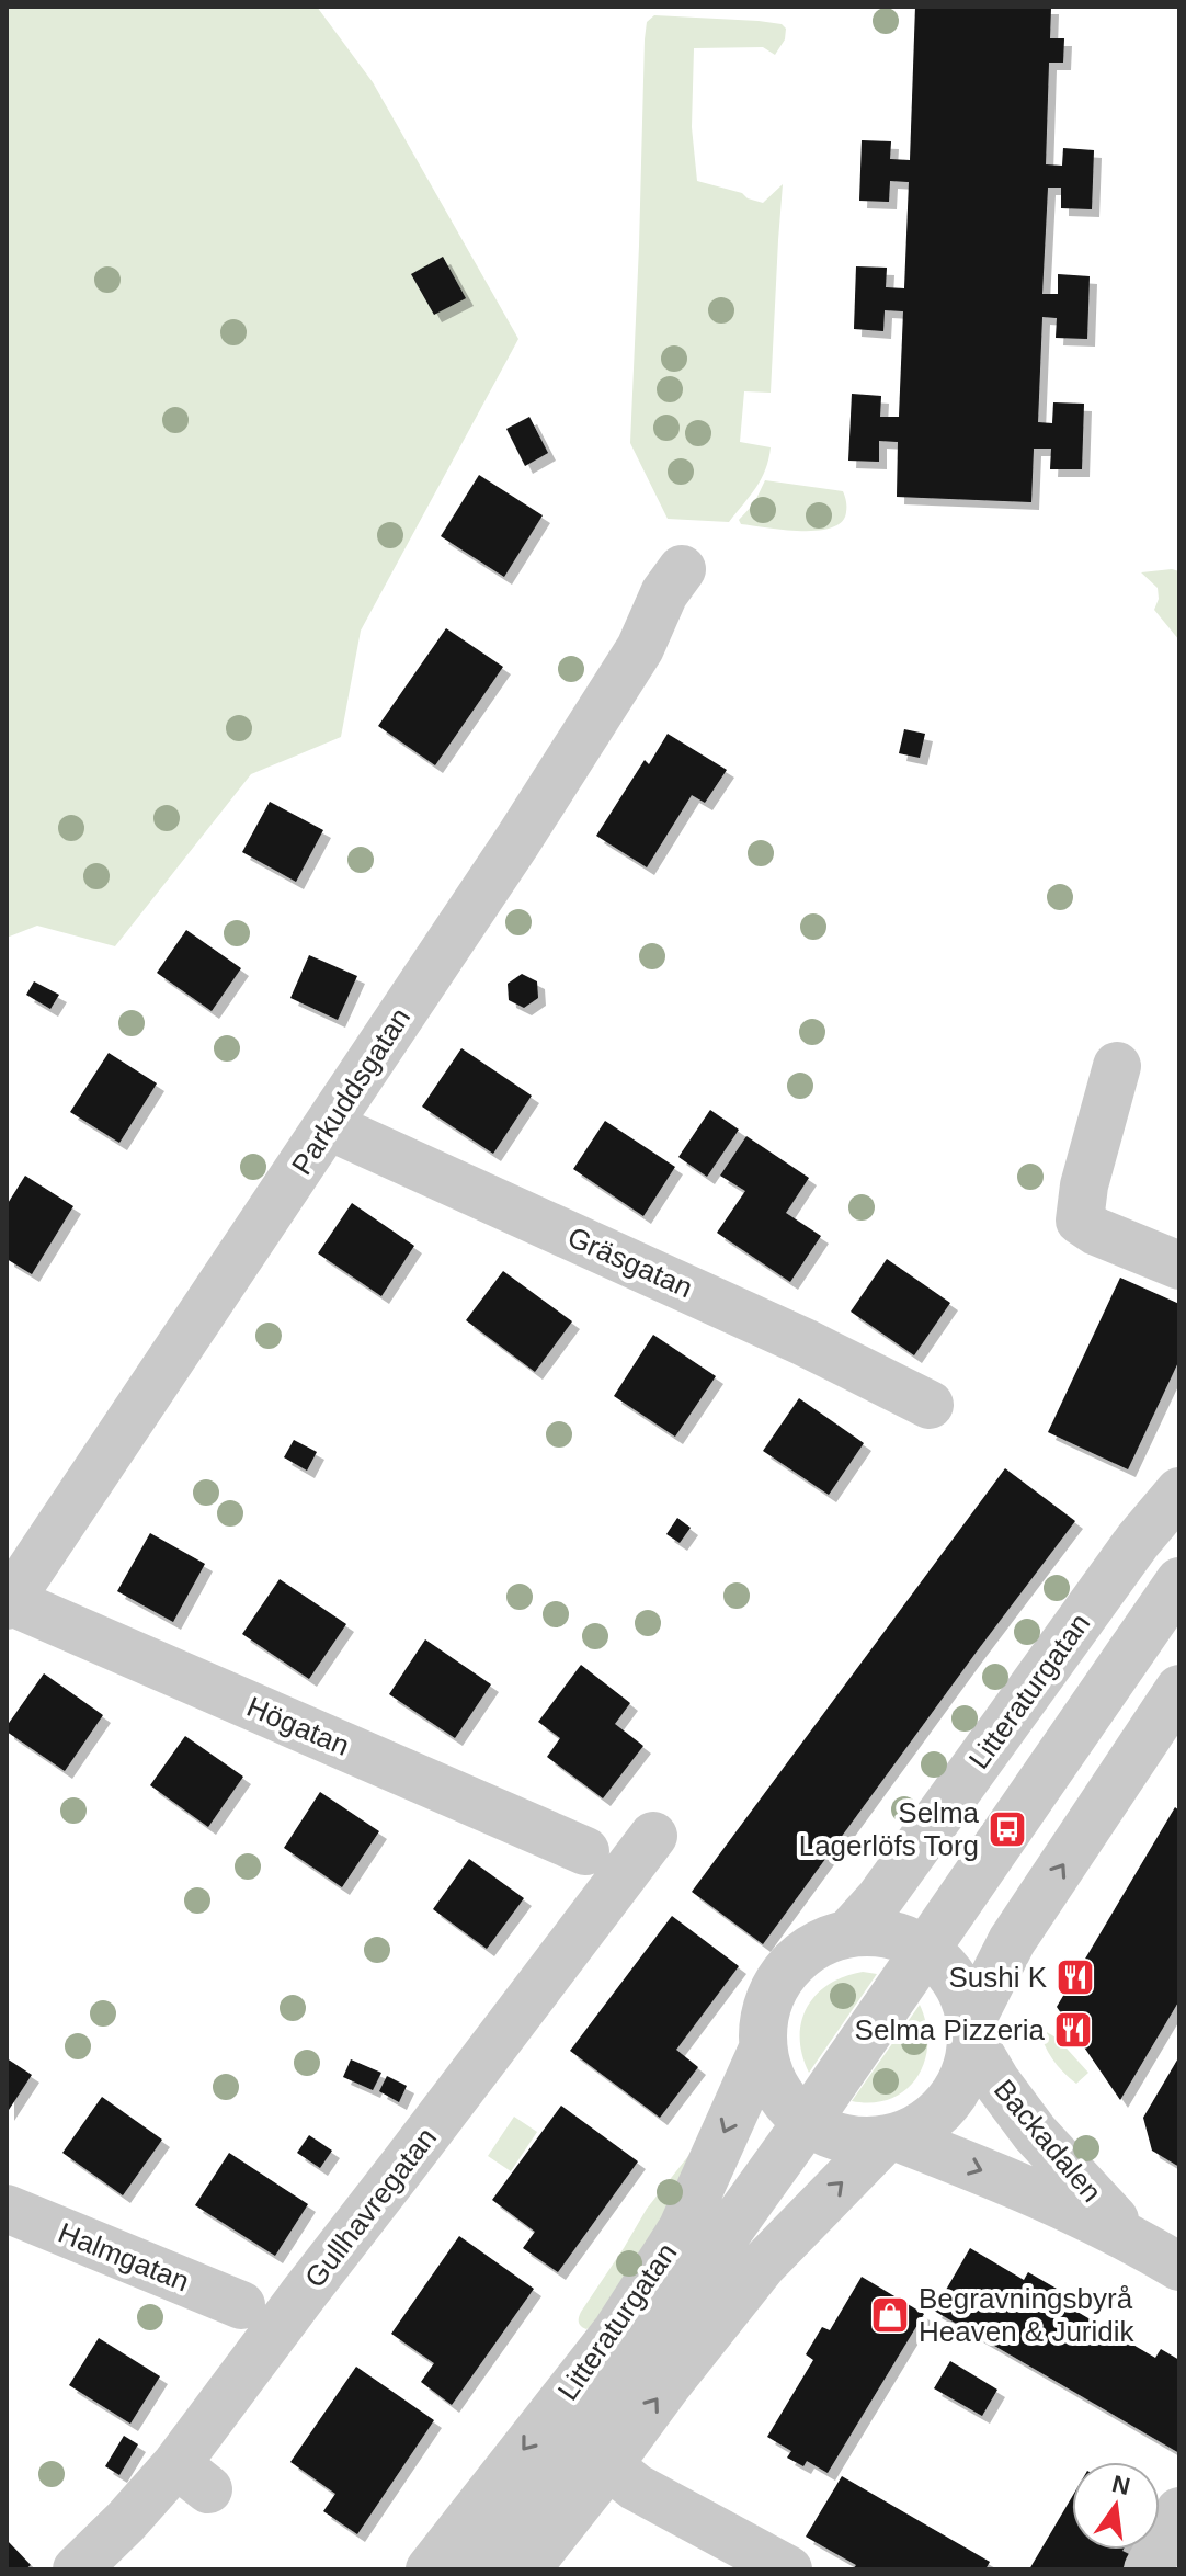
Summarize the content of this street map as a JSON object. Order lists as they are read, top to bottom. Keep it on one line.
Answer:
{"streets":{"street":["Parkuddsgatan","Gräsgatan","Litteraturgatan","Högatan","Backadalen","Gullhavregatan","Halmgatan"]},"crossings":[["Parkuddsgatan","Gräsgatan"],["Parkuddsgatan","Högatan"],["Litteraturgatan","Backadalen"]],"one_way":["Backadalen"],"places":{"bus stop":["Selma Lagerlöfs Torg"],"restaurant":["Sushi K","Selma Pizzeria"],"shop":["Begravningsbyrå Heaven & Juridik"]},"north":"top"}
